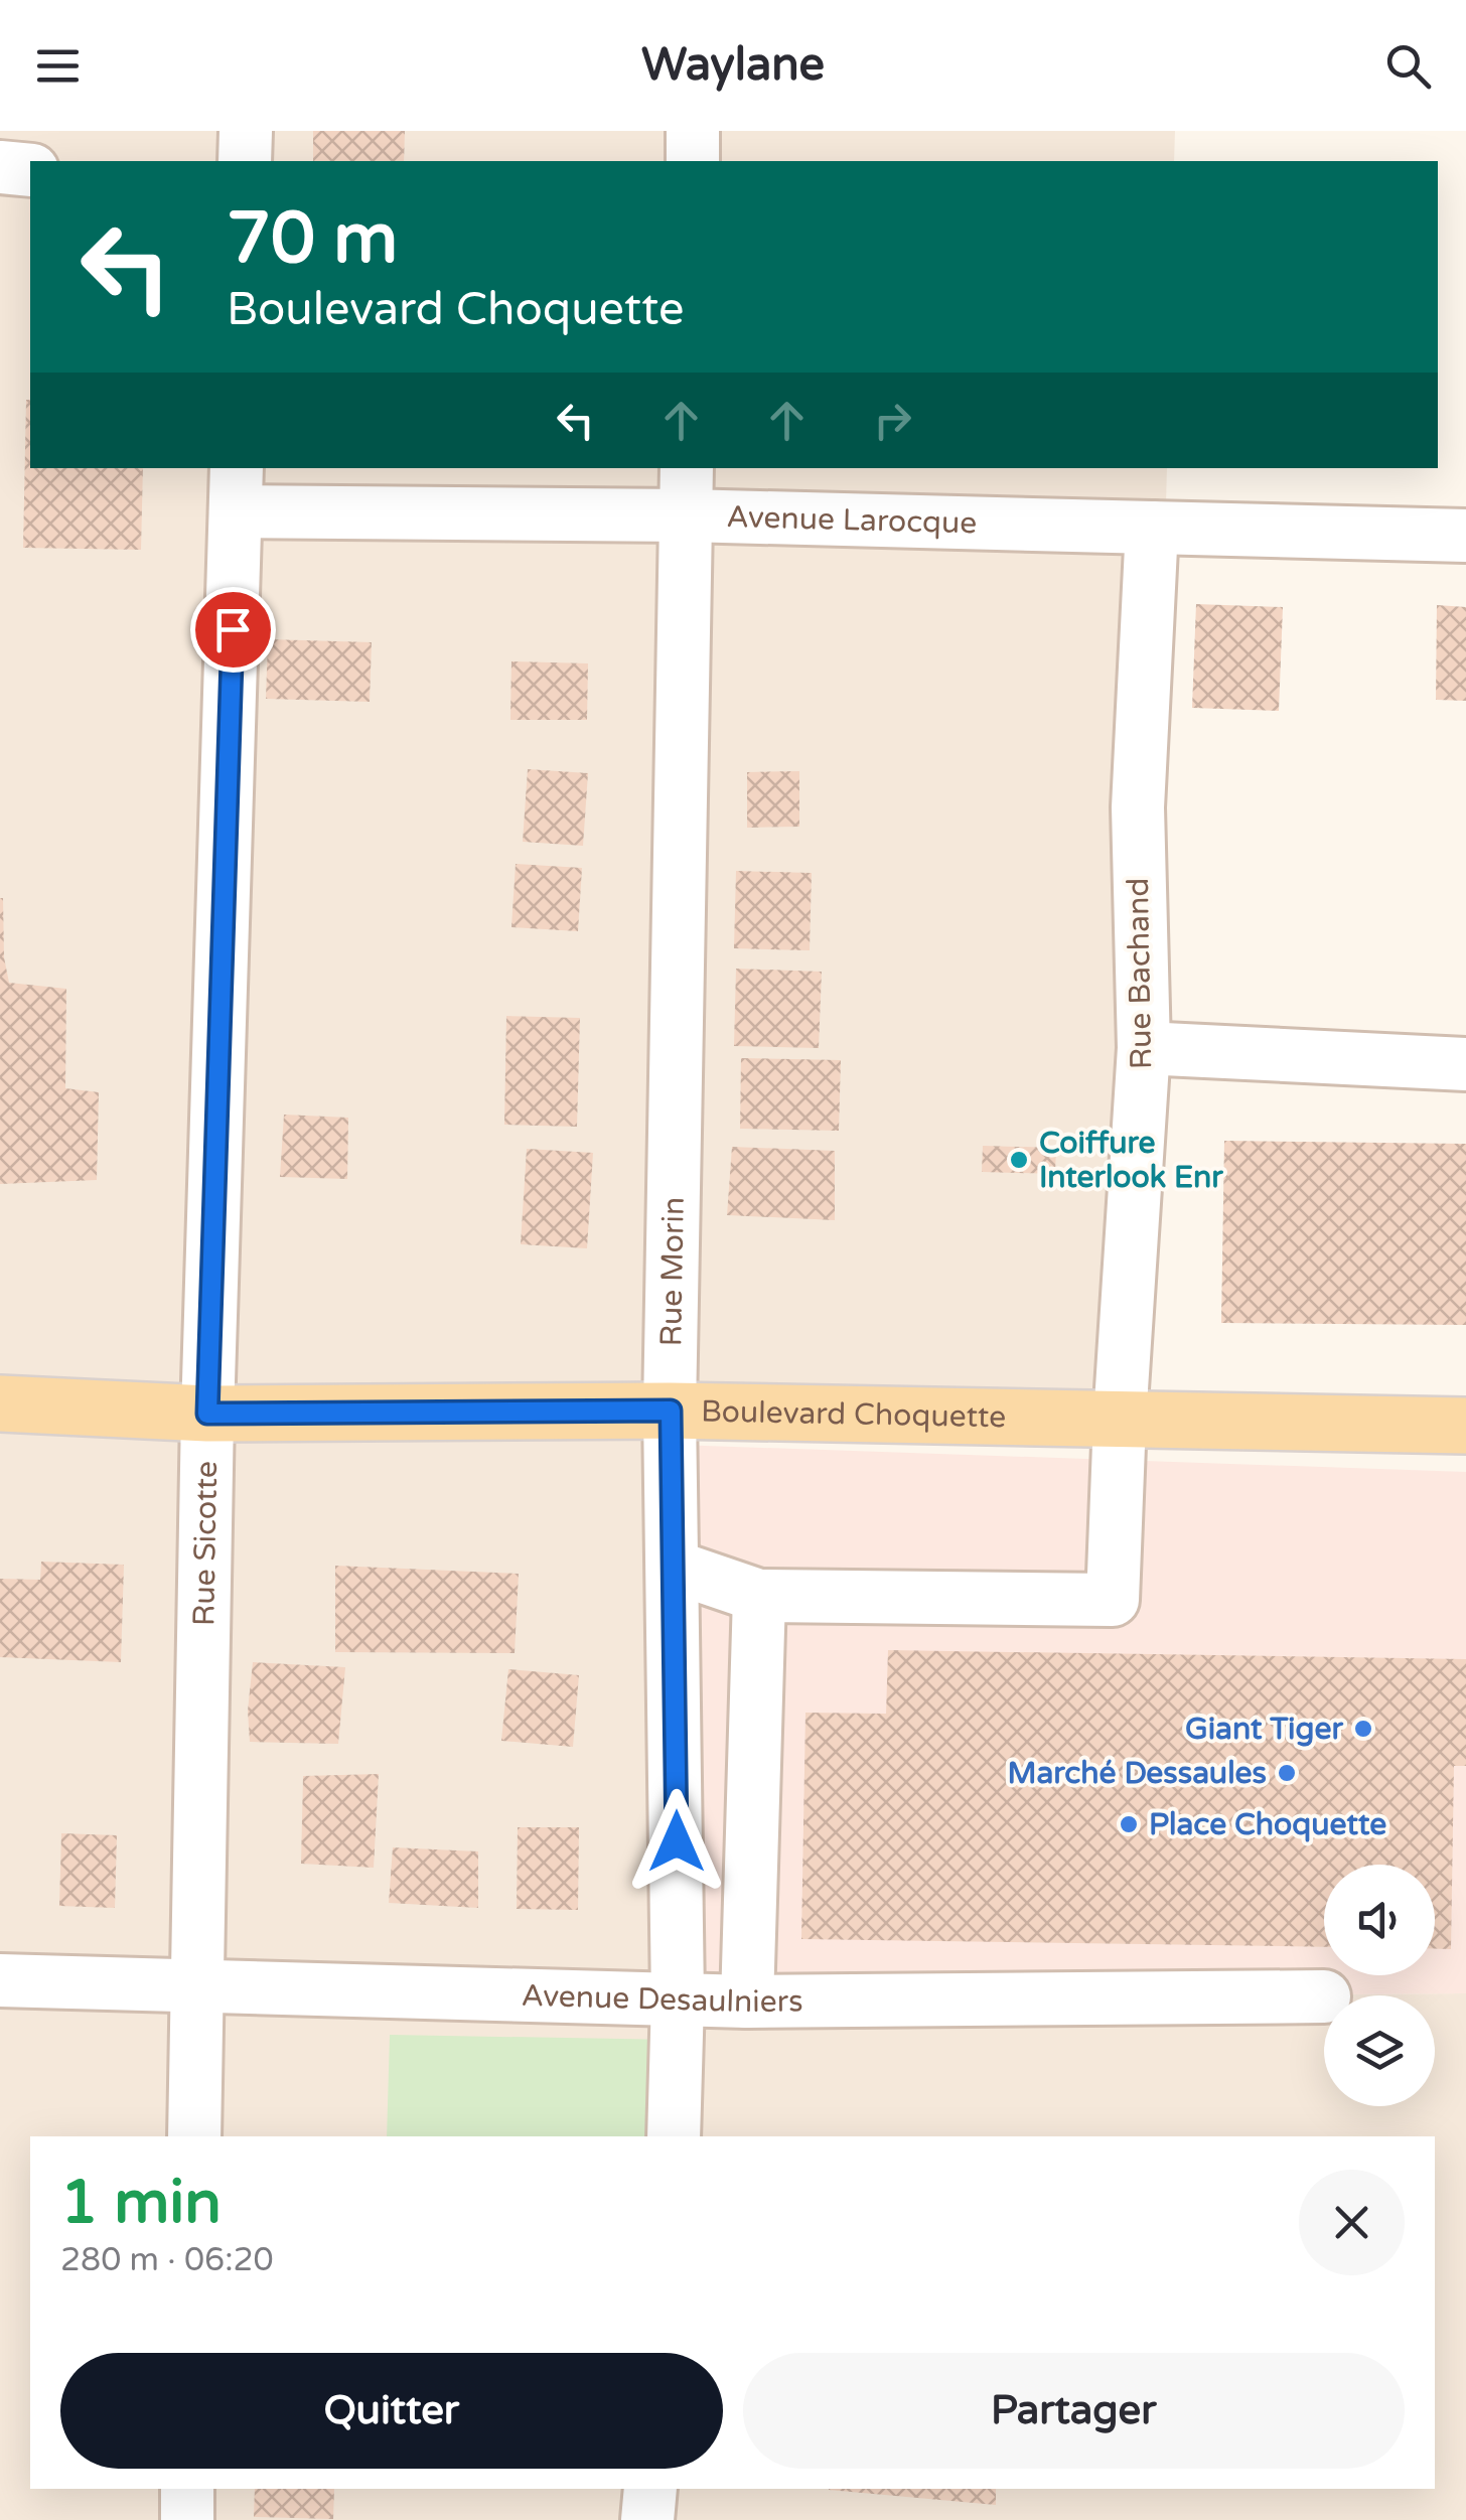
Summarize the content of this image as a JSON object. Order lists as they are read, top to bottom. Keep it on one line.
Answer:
{"streets":{"main road":["Boulevard Choquette"],"street":["Avenue Larocque","Rue Bachand","Rue Morin","Rue Sicotte","Avenue Desaulniers"]},"crossings":[["Avenue Larocque","Rue Bachand"],["Avenue Larocque","Rue Morin"],["Avenue Larocque","Rue Sicotte"],["Rue Bachand","Boulevard Choquette"],["Rue Morin","Boulevard Choquette"],["Rue Morin","Avenue Desaulniers"],["Boulevard Choquette","Rue Sicotte"],["Rue Sicotte","Avenue Desaulniers"]],"places":["Coiffure Interlook Enr","Giant Tiger","Marché Dessaules","Place Choquette"],"page":{"header":"Waylane","turn":["70 m","Boulevard Choquette"],"heading":["1 min","280 m · 06:20"],"buttons":["Quitter","Partager"]}}
